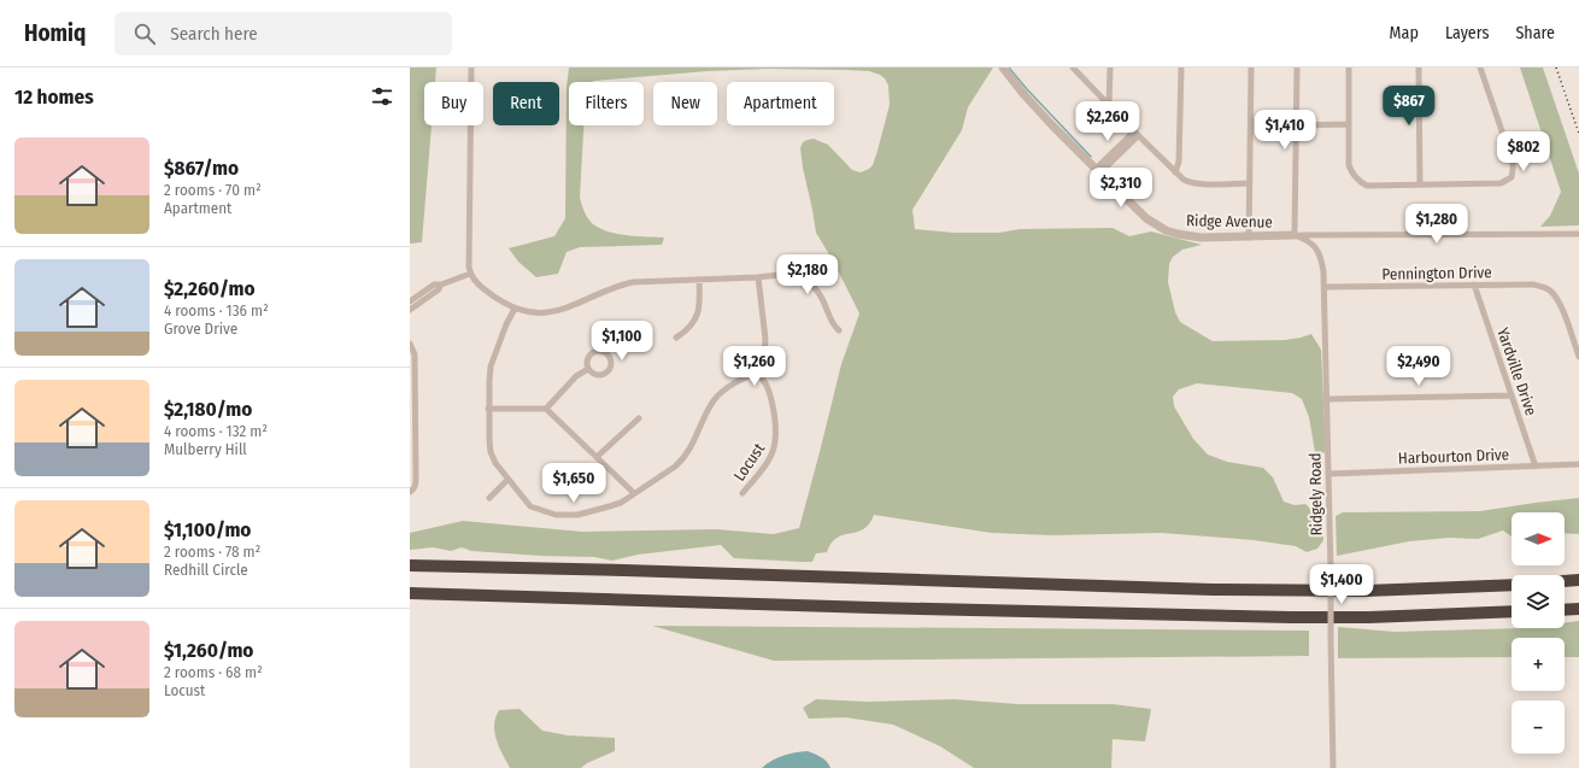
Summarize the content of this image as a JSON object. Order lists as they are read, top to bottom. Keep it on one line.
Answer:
{"streets":{"street":["Ridge Avenue","Pennington Drive","Yardville Drive","Harbourton Drive","Locust","Ridgely Road"]},"crossings":[["Ridge Avenue","Ridgely Road"],["Pennington Drive","Yardville Drive"],["Pennington Drive","Ridgely Road"],["Yardville Drive","Harbourton Drive"],["Harbourton Drive","Ridgely Road"]],"north":"right","page":{"header":"Homiq","search":"Search here","nav":["Map","Layers","Share"],"heading":"12 homes","chip":["Buy","Rent","Filters","New","Apartment"],"price":["$867","$2,260","$1,410","$802","$2,310","$1,280","$2,180","$1,100","$1,260","$2,490","$1,650","$1,400"],"list":[{"name":"$867/mo","note":"2 rooms · 70 m² · Apartment"},{"name":"$2,260/mo","note":"4 rooms · 136 m² · Grove Drive"},{"name":"$2,180/mo","note":"4 rooms · 132 m² · Mulberry Hill"},{"name":"$1,100/mo","note":"2 rooms · 78 m² · Redhill Circle"},{"name":"$1,260/mo","note":"2 rooms · 68 m² · Locust"}],"map_buttons":["+","−"]}}
